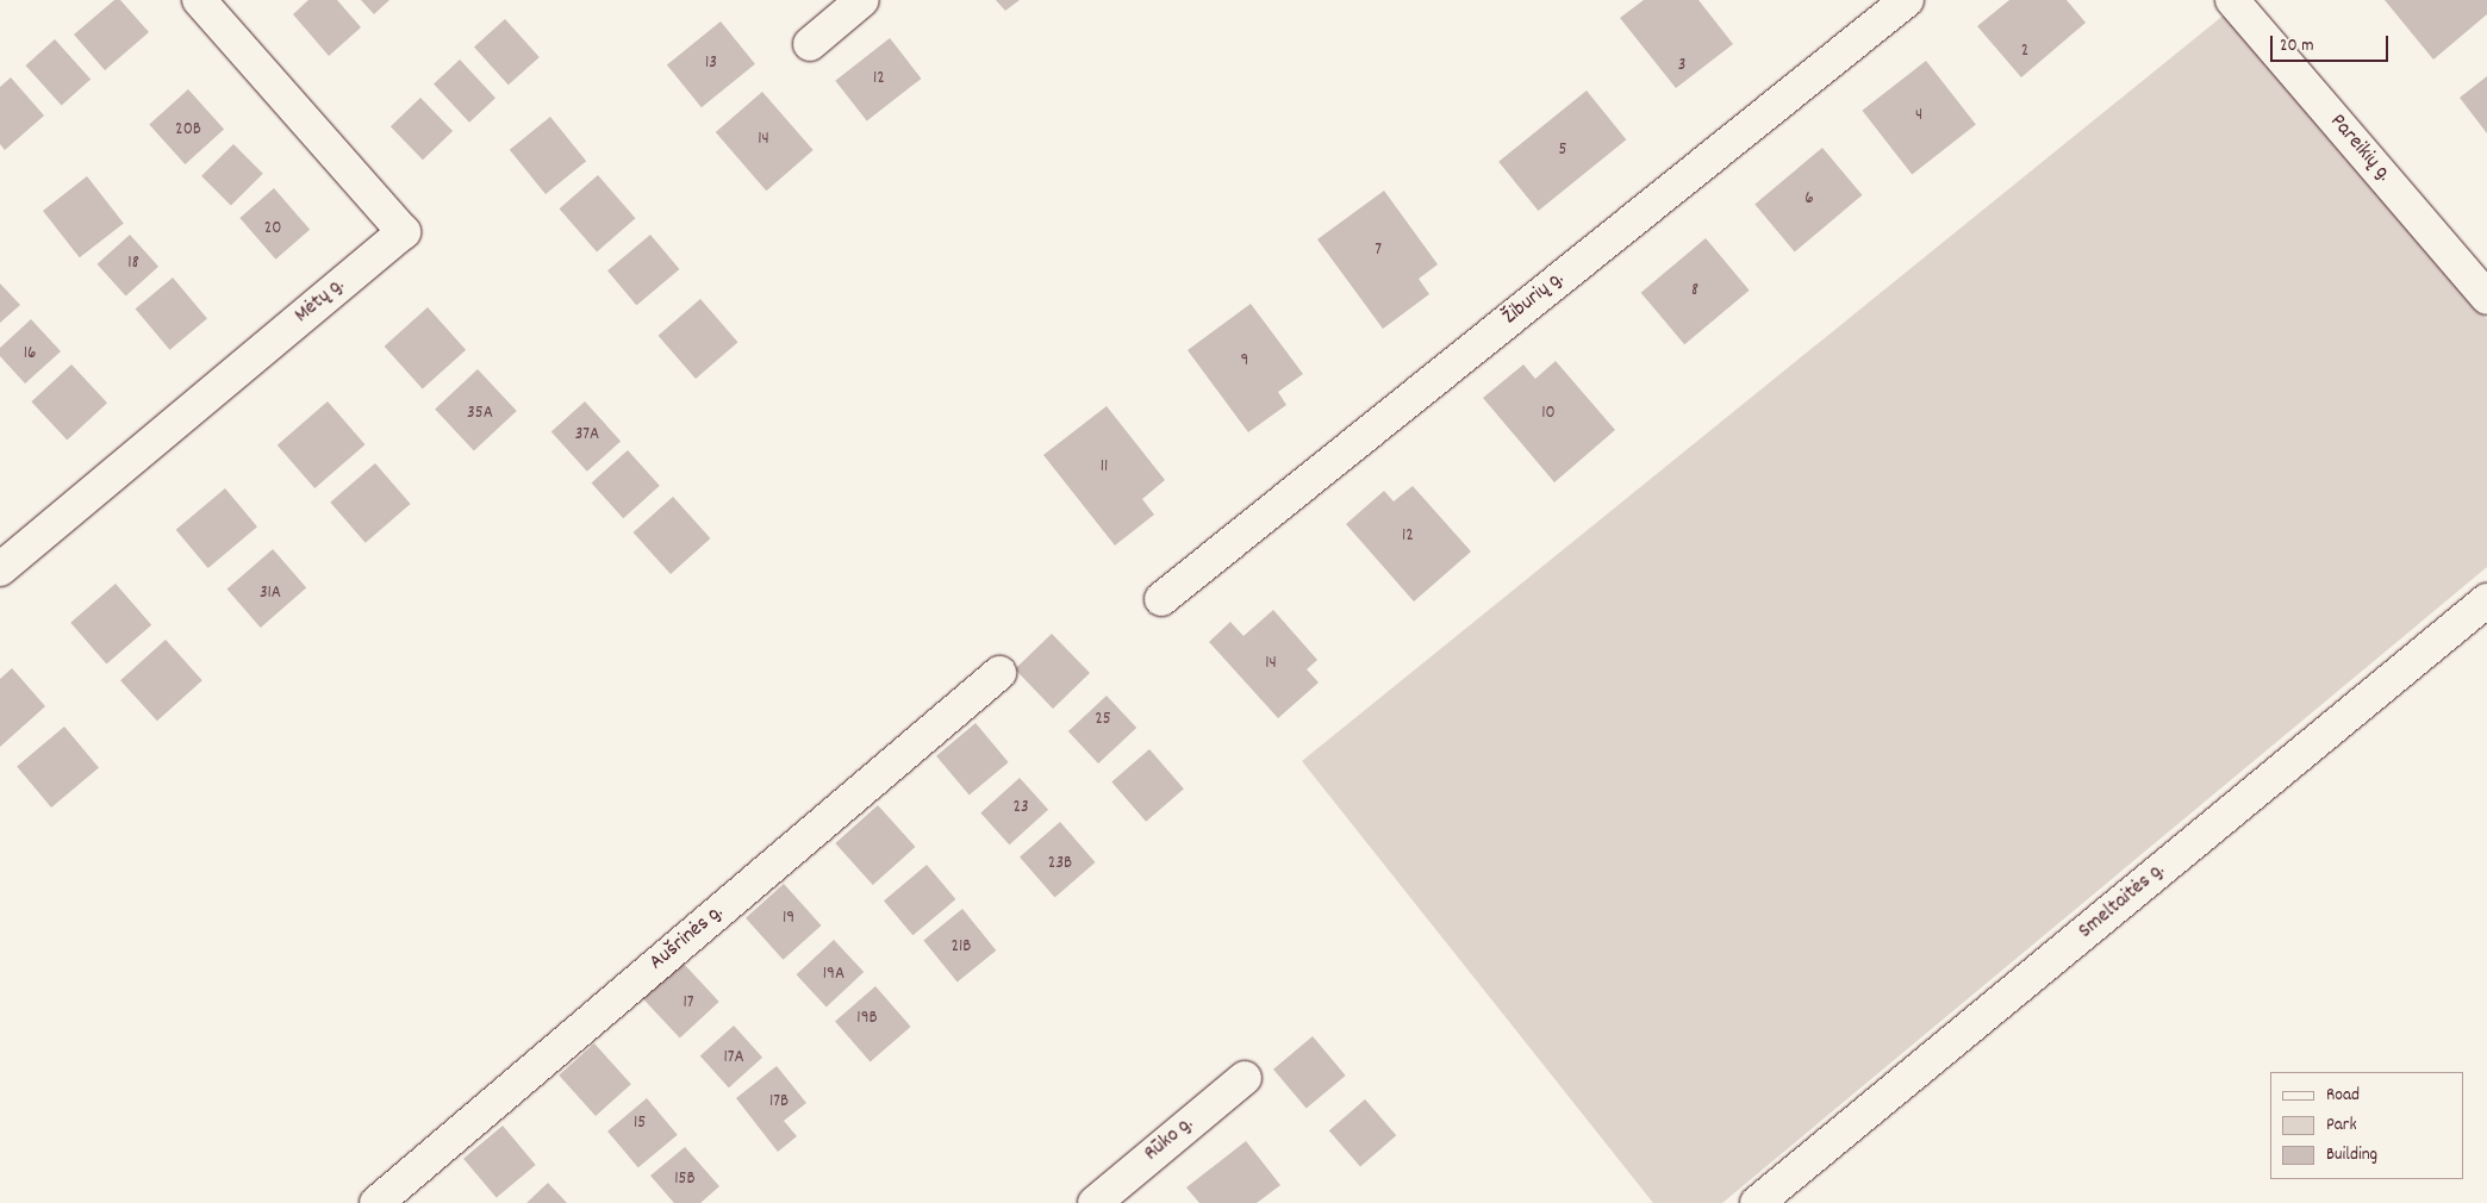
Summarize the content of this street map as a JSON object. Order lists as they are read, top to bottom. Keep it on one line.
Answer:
{"streets":{"street":["Pareikių g.","Žiburių g.","Mėtų g.","Smeltaitės g.","Aušrinės g.","Rūko g."]},"house_numbers":["2","13","3","12","4","20B","14","5","6","20","7","18","8","16","9","35A","10","37A","11","12","31A","14","25","23","23B","19","21B","19A","17","19B","17A","17B","15","15B"],"legend":["Road","Park","Building"],"scale_bar":"20 m"}
